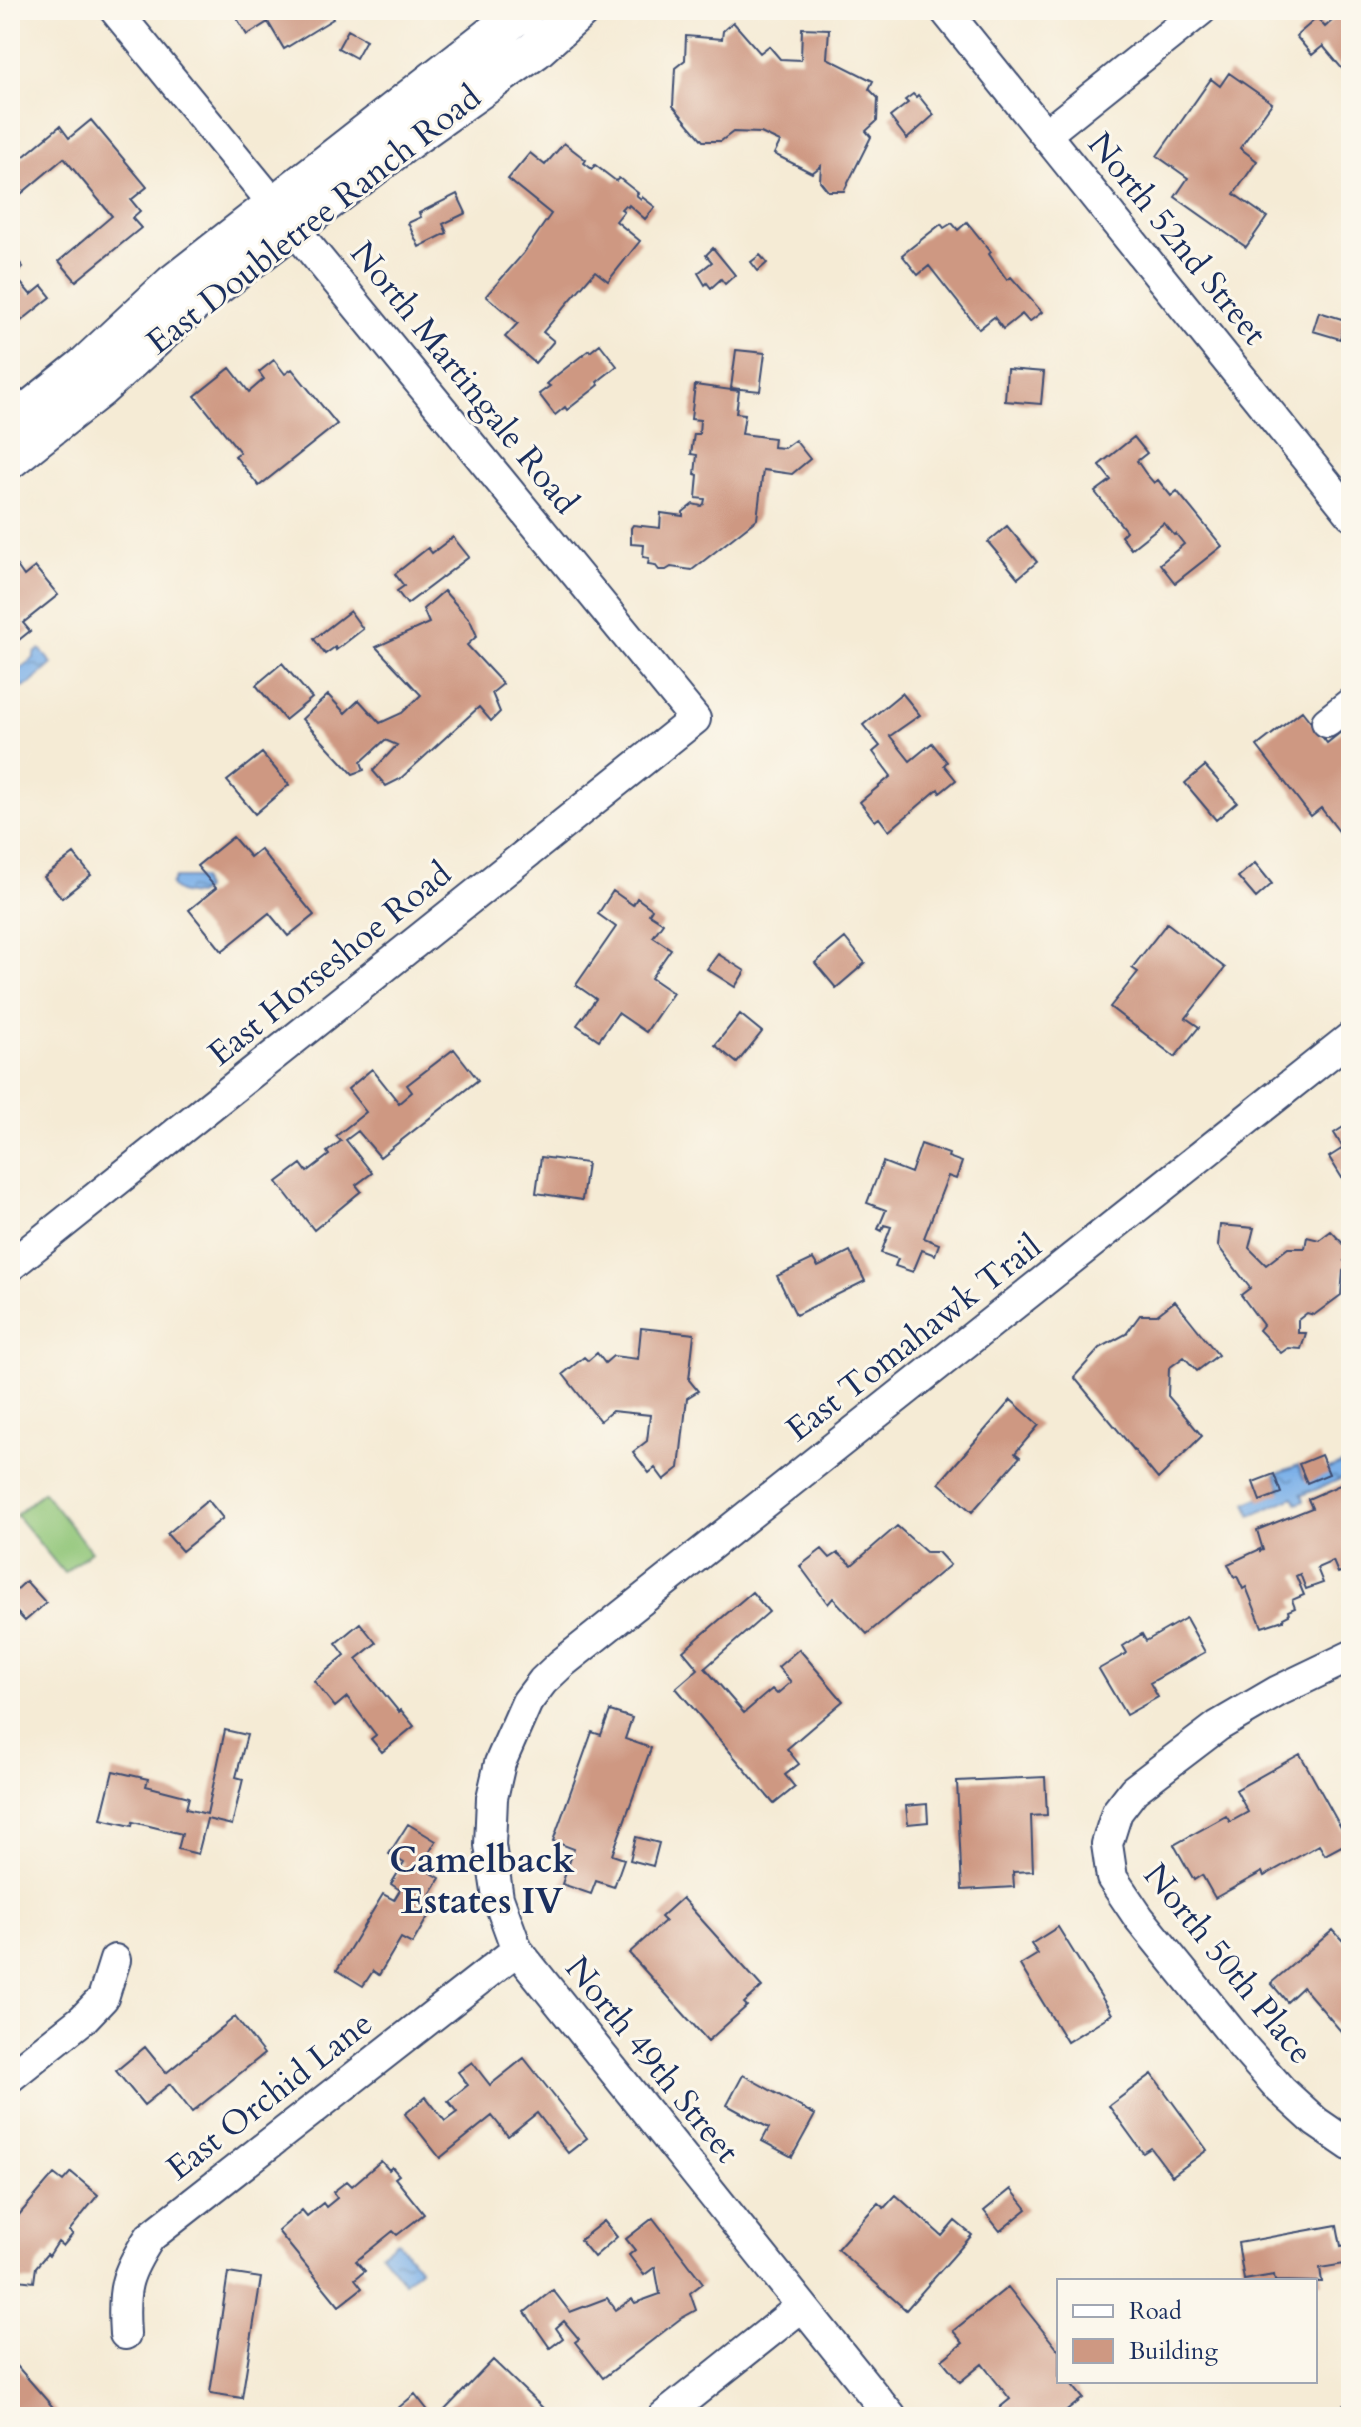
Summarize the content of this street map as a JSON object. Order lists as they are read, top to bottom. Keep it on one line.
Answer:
{"streets":{"main road":["East Doubletree Ranch Road"],"street":["North 52nd Street","North Martingale Road","East Horseshoe Road","East Tomahawk Trail","North 50th Place","North 49th Street","East Orchid Lane"]},"crossings":[["East Doubletree Ranch Road","North Martingale Road"],["North Martingale Road","East Horseshoe Road"],["East Tomahawk Trail","North 49th Street"],["North 49th Street","East Orchid Lane"]],"districts":["Camelback Estates IV"],"legend":["Road","Building"]}
